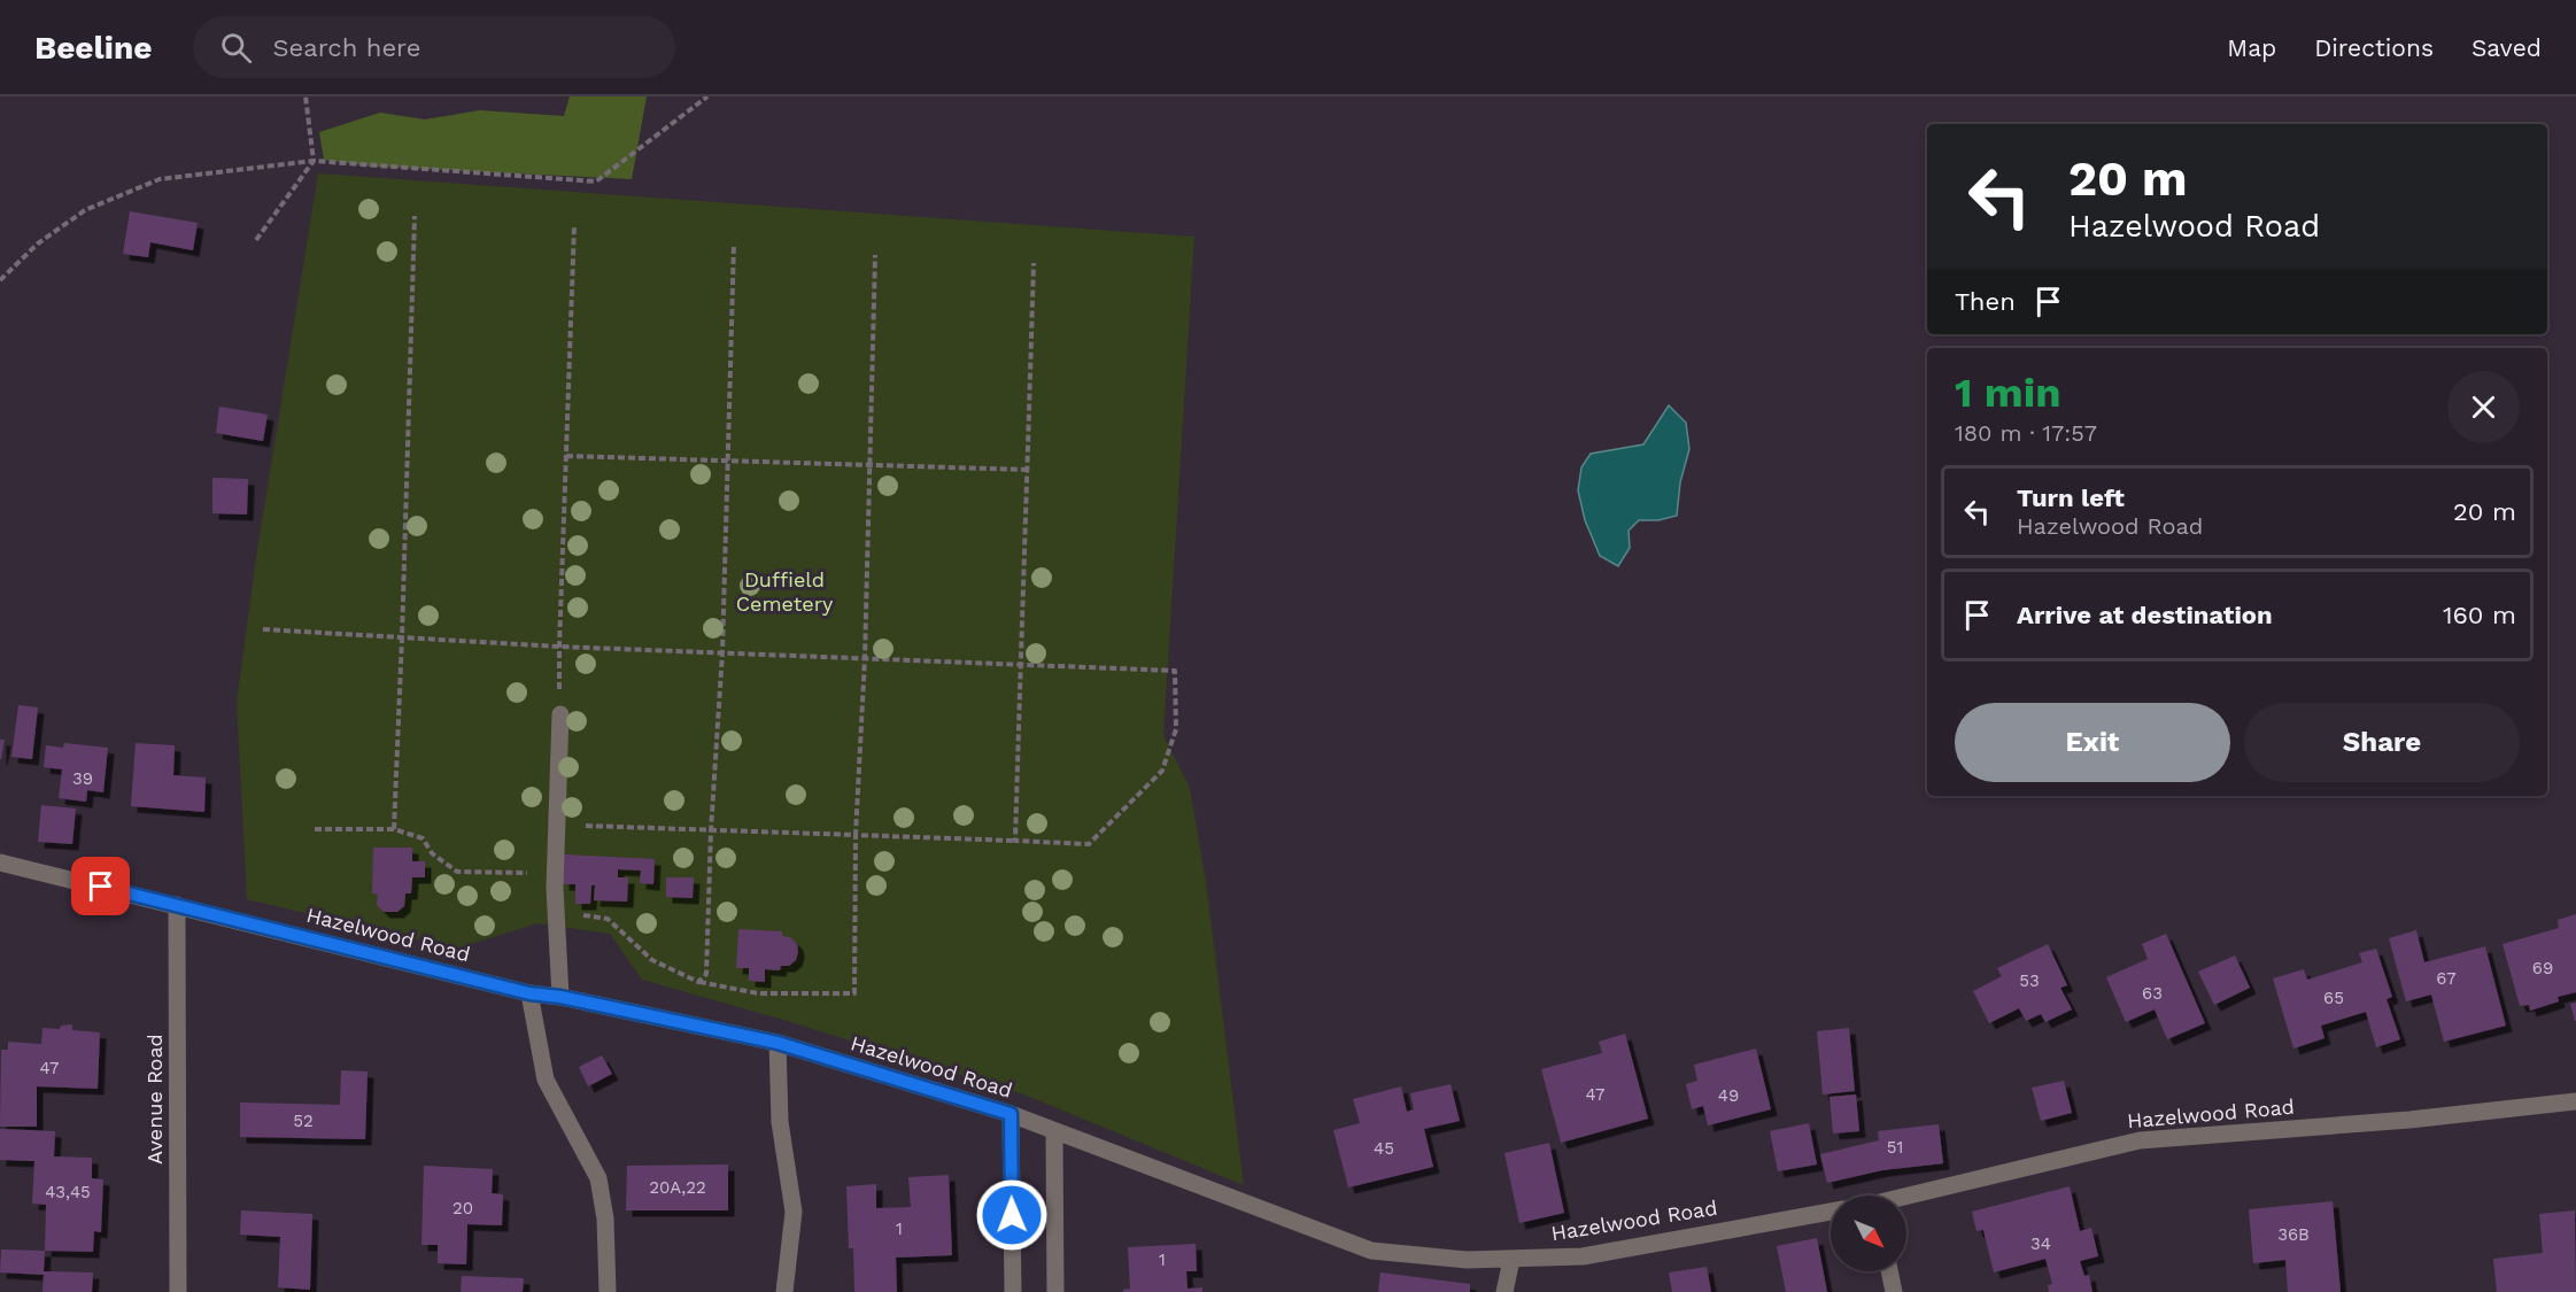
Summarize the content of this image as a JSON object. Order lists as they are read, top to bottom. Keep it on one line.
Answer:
{"streets":{"street":["Hazelwood Road","Avenue Road"]},"crossings":[["Hazelwood Road","Avenue Road"]],"parks":["Duffield Cemetery"],"house_numbers":["39","69","67","53","63","65","47","47","49","52","51","45","20A,22","43,45","20","1","36B","34","1"],"north":"bottom right","page":{"header":"Beeline","search":"Search here","nav":["Map","Directions","Saved"],"turn":["20 m","Hazelwood Road"],"then":"Then","heading":["1 min","180 m · 17:57"],"list":[{"name":"Turn left","note":"Hazelwood Road","value":"20 m"},{"name":"Arrive at destination","value":"160 m"}],"buttons":["Exit","Share"]}}
